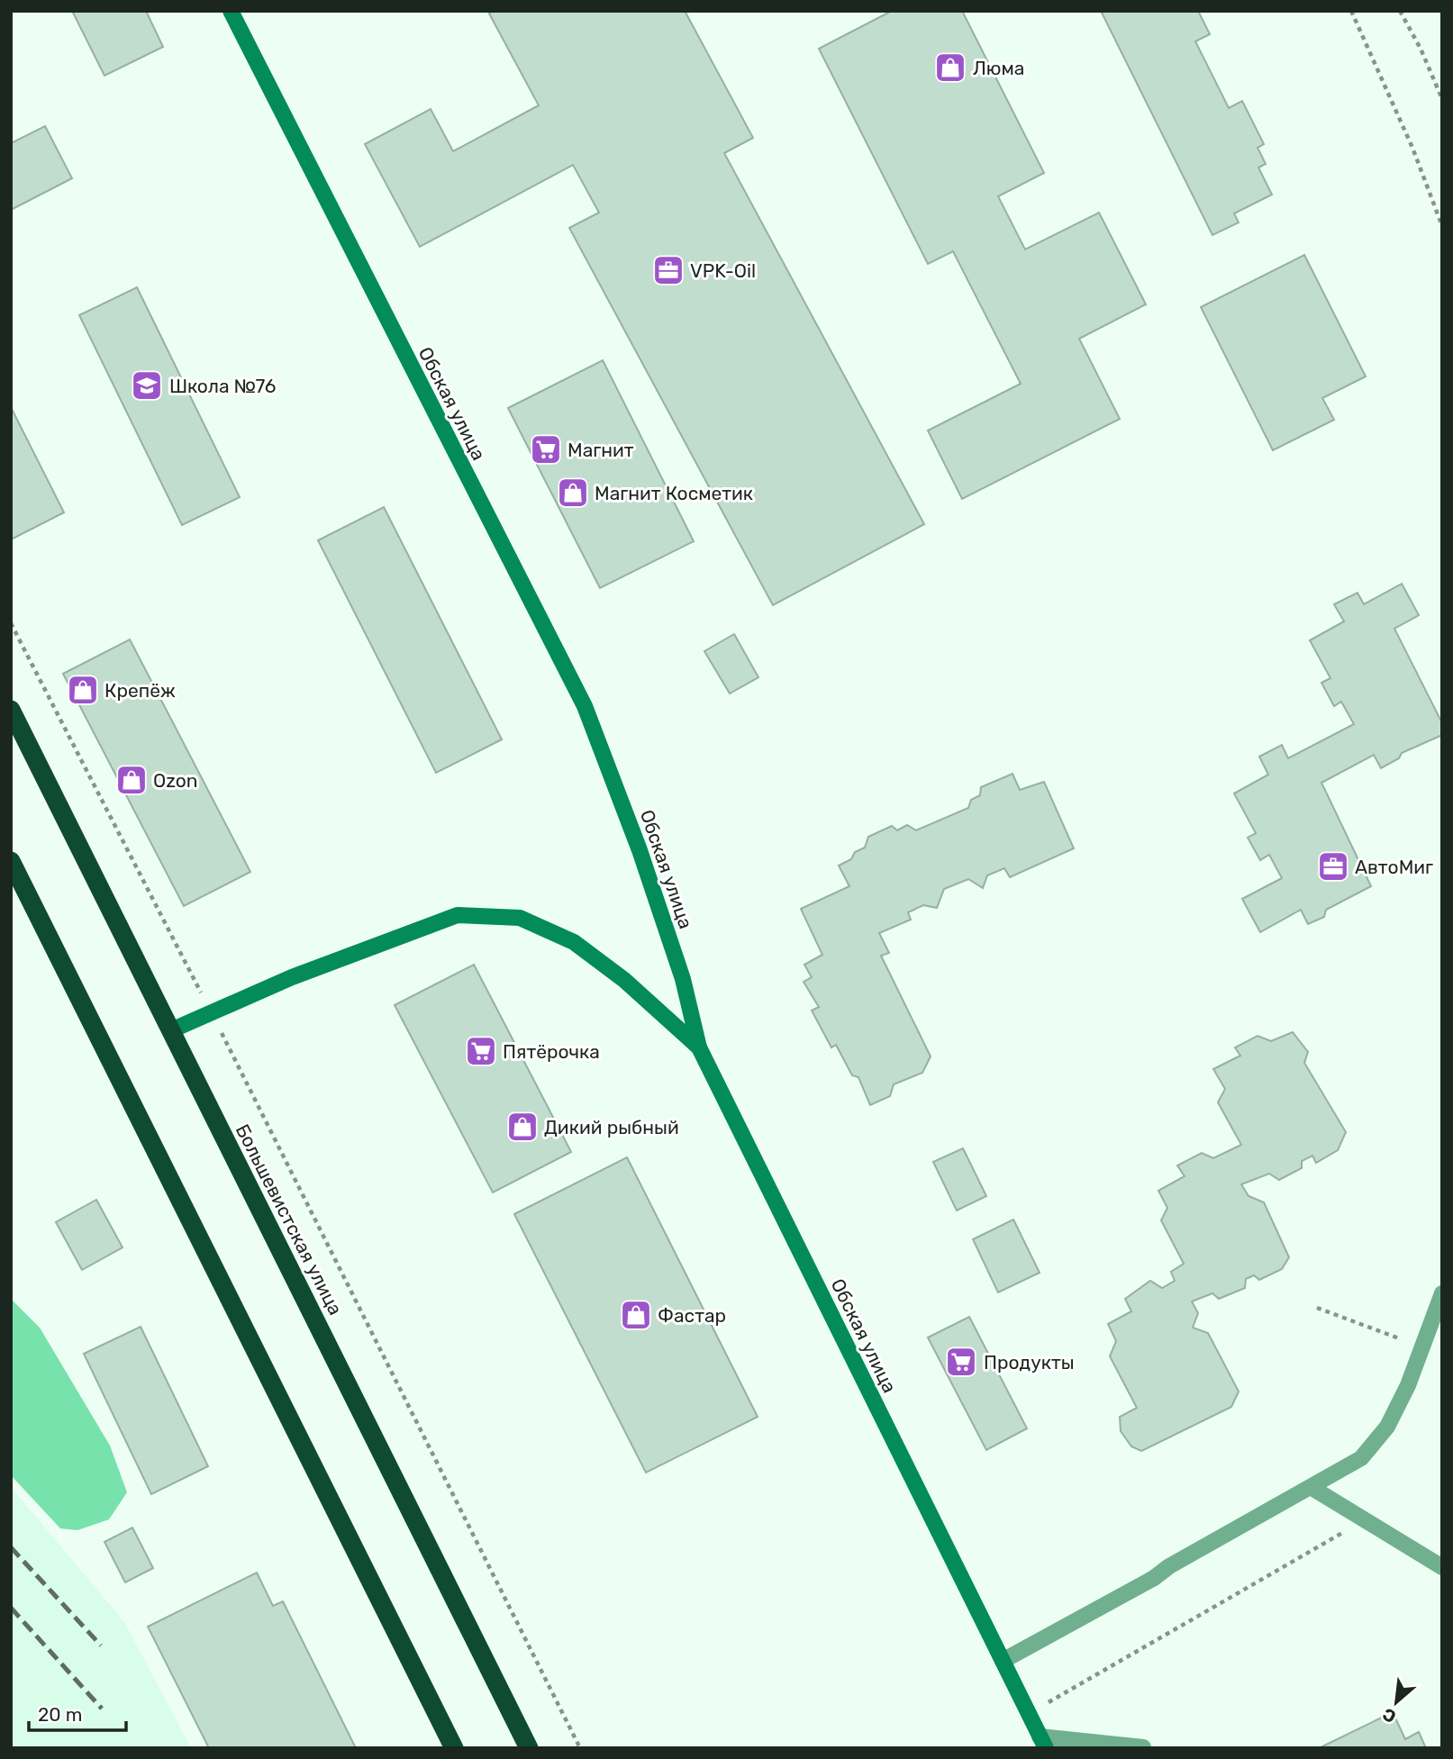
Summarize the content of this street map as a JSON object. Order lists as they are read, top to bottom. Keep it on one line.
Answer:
{"streets":{"highway":["Большевистская улица"],"street":["Обская улица"]},"places":{"shop":["Люма","Магнит Косметик","Крепёж","Ozon","Дикий рыбный","Фастар"],"office":["VPK-Oil","АвтоМиг"],"school or university":["Школа №76"],"supermarket":["Магнит","Пятёрочка","Продукты"]},"scale_bar":"20 m","north":"bottom left"}
